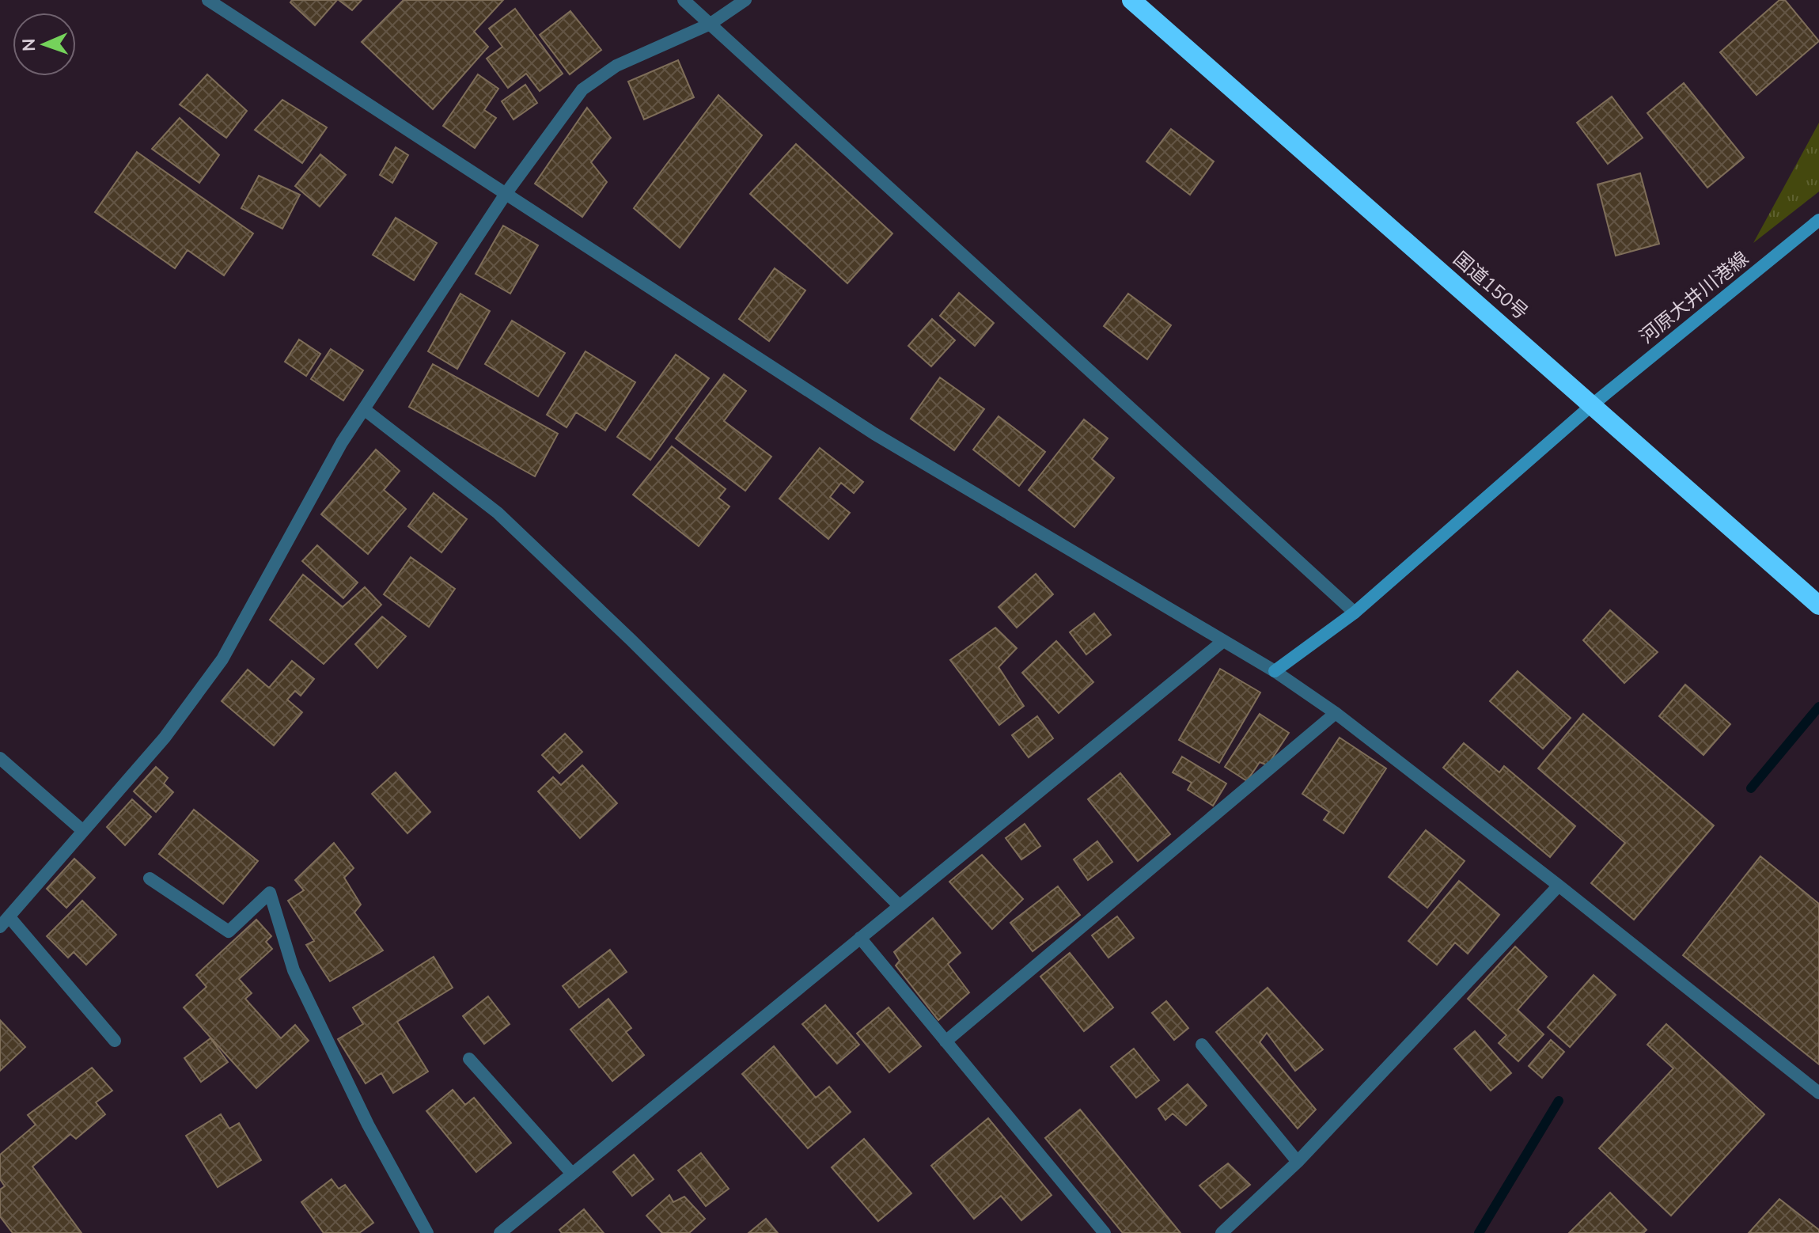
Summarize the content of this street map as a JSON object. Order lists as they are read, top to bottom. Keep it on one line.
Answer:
{"streets":{"highway":["国道150号"],"street":["河原大井川港線"]},"crossings":[["国道150号","河原大井川港線"]],"north":"left"}
